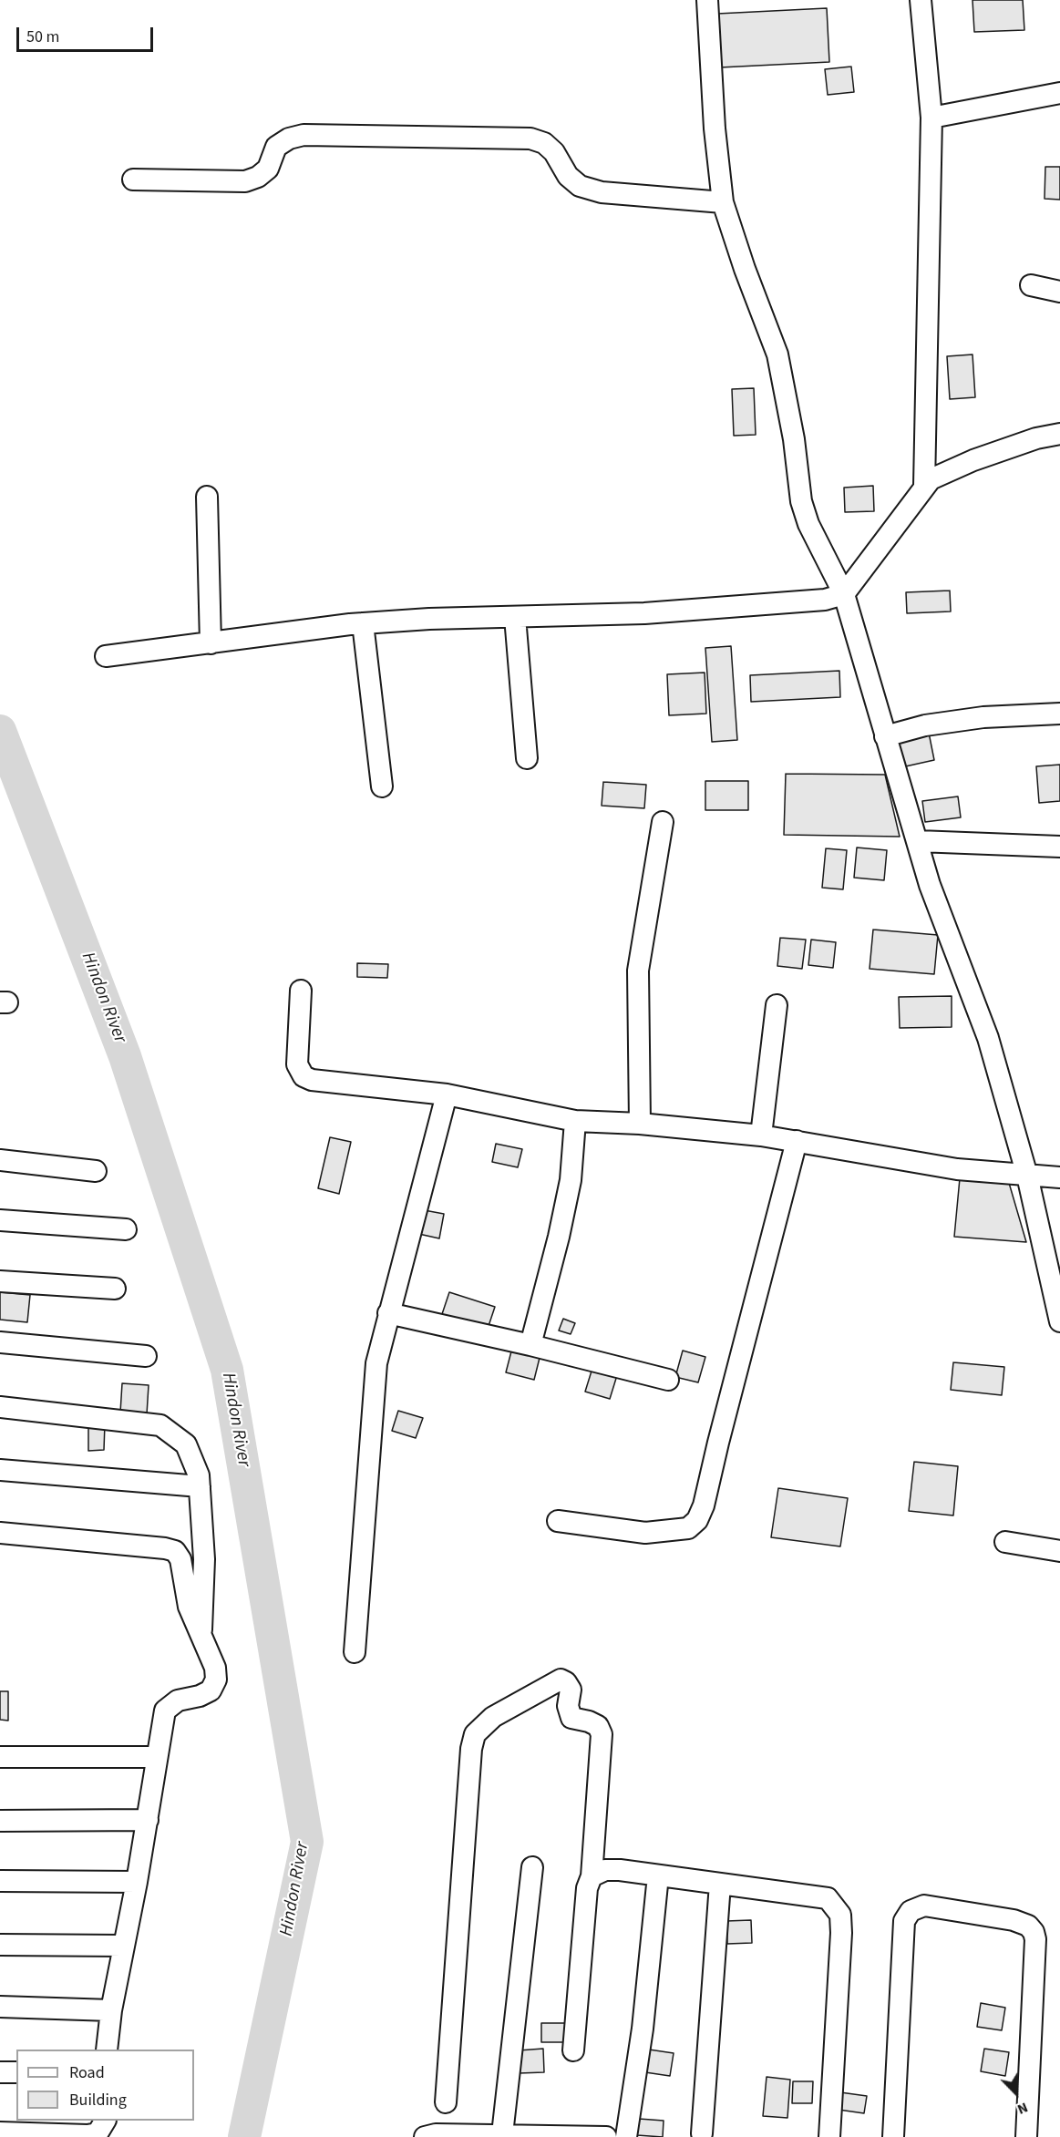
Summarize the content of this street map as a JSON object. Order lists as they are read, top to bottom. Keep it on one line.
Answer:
{"water":["Hindon River"],"legend":["Road","Building"],"scale_bar":"50 m","north":"bottom right"}
